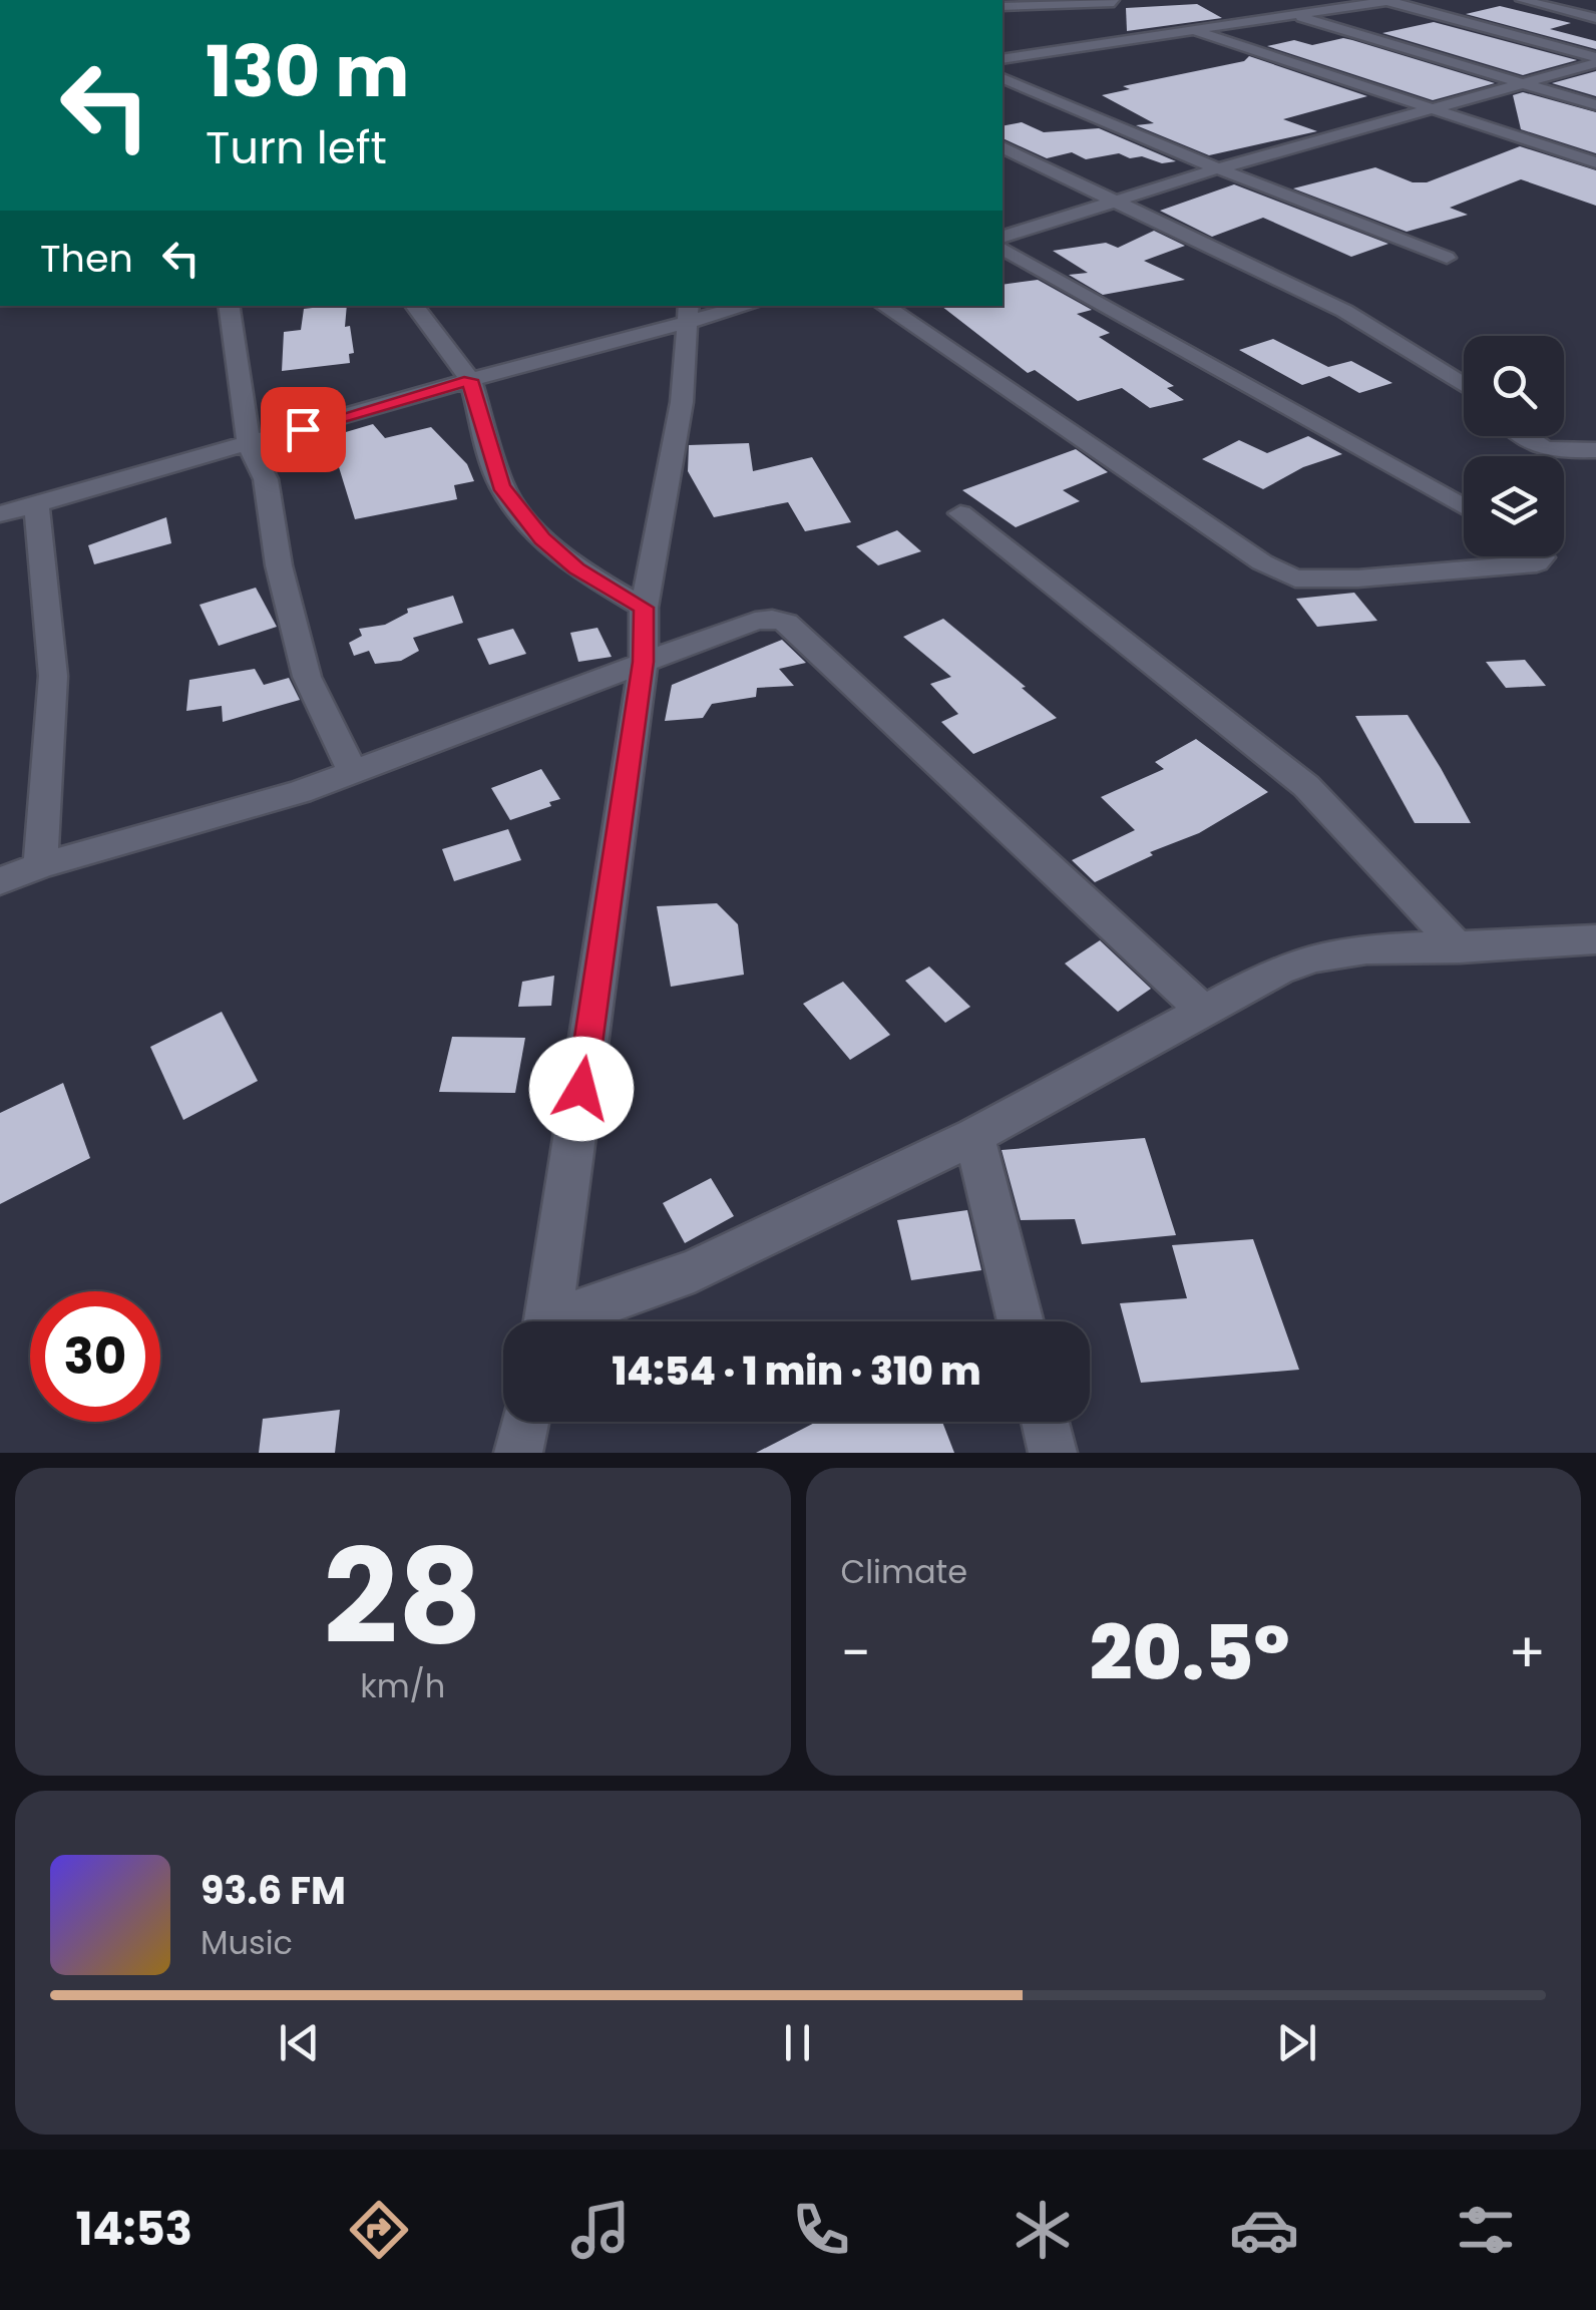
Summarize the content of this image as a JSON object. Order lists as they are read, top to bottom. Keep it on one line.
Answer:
{"page":{"turn":["130 m","Turn left"],"then":"Then","limit":"30","trip":"14:54 · 1 min · 310 m","tile":[["28","km/h"],"Climate"],"heat":["−","20.5°","+"],"song":["93.6 FM","Music"],"tabs":"14:53"}}
